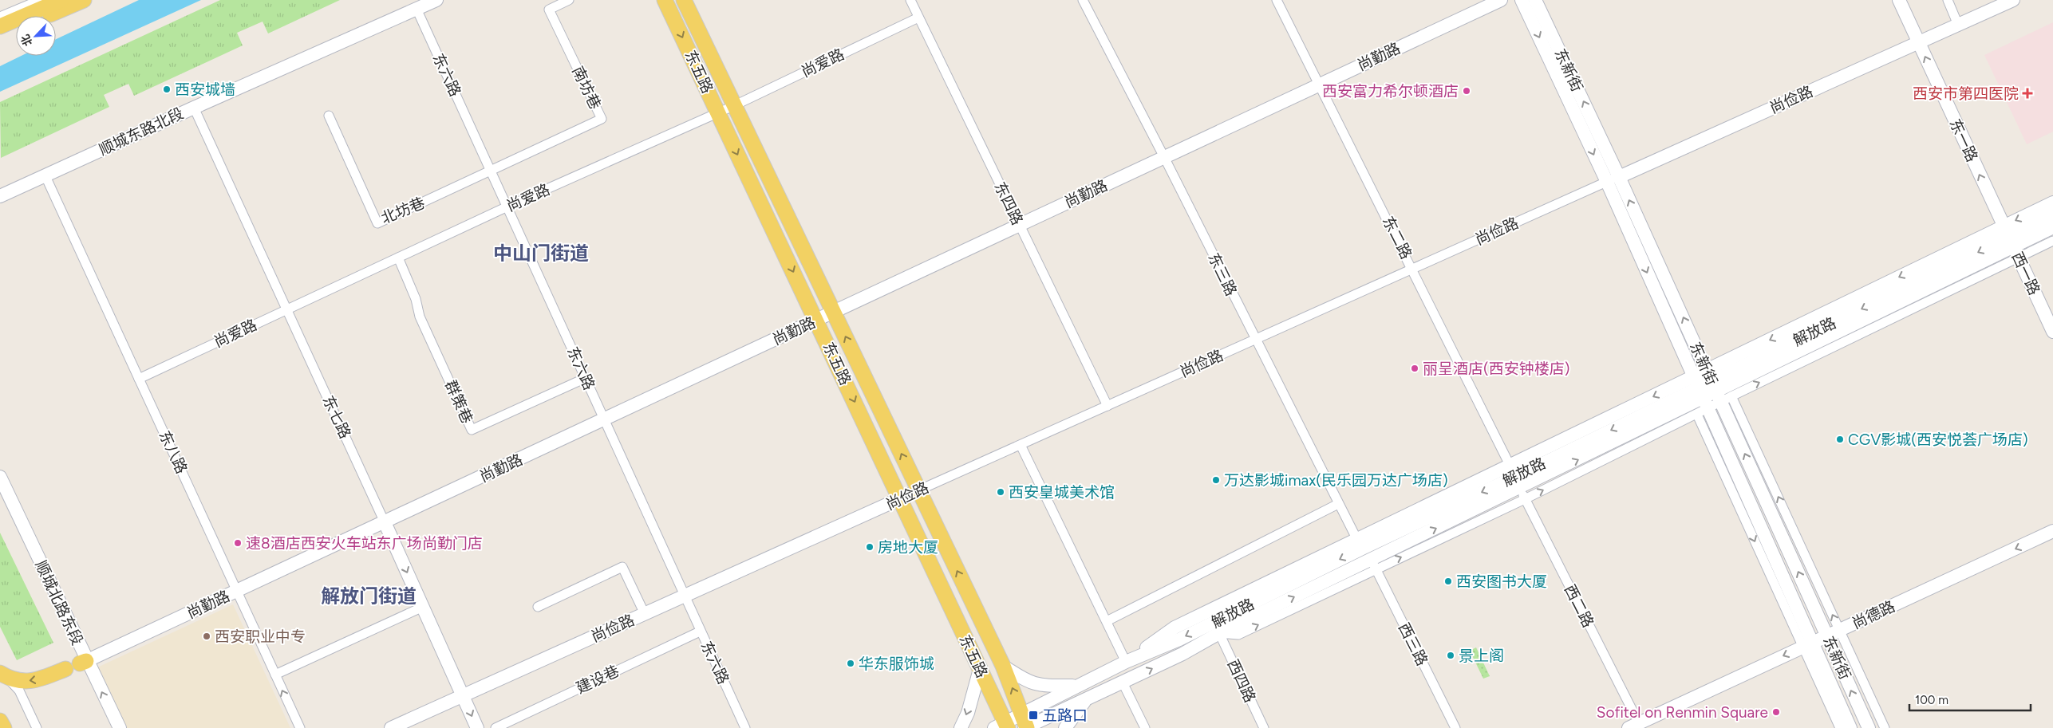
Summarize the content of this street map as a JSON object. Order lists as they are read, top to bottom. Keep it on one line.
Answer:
{"streets":{"main road":["东五路"],"street":["尚勤路","尚爱路","东新街","东六路","南坊巷","尚俭路","顺城东路北段","东一路","东四路","北坊巷","东二路","西一路","东三路","解放路","群策巷","东七路","东八路","顺城北路东段","西二路","尚德路","西三路","建设巷","西四路"]},"crossings":[["尚勤路","东五路"],["尚勤路","东六路"],["尚勤路","东四路"],["尚勤路","东二路"],["尚勤路","东三路"],["尚勤路","东七路"],["尚勤路","东八路"],["尚勤路","顺城北路东段"],["尚爱路","东五路"],["尚爱路","东六路"],["尚爱路","东四路"],["尚爱路","群策巷"],["尚爱路","东七路"],["尚爱路","东八路"],["东新街","尚俭路"],["东新街","解放路"],["东新街","尚德路"],["东五路","尚俭路"],["东五路","解放路"],["东六路","南坊巷"],["东六路","尚俭路"],["东六路","顺城东路北段"],["东六路","北坊巷"],["东六路","群策巷"],["东六路","建设巷"],["南坊巷","北坊巷"],["尚俭路","东一路"],["尚俭路","东四路"],["尚俭路","东二路"],["尚俭路","东三路"],["尚俭路","东七路"],["顺城东路北段","东七路"],["顺城东路北段","东八路"],["东一路","西一路"],["东一路","解放路"],["东二路","解放路"],["东二路","西二路"],["西一路","解放路"],["东三路","解放路"],["解放路","西二路"],["解放路","西三路"],["解放路","西四路"],["西二路","尚德路"]],"one_way":["东一路","尚德路"],"districts":["中山门街道","解放门街道"],"places":{"other":["西安城墙","西安富力希尔顿酒店","丽呈酒店(西安钟楼店)","CGV影城(西安悦荟广场店)","万达影城imax(民乐园万达广场店)","西安皇城美术馆","速8酒店西安火车站东广场尚勤门店","房地大厦","西安图书大厦","西安职业中专","景上阁","华东服饰城","Sofitel on Renmin Square"],"health":["西安市第四医院"],"transit":["五路口"]},"scale_bar":"100 m","north":"bottom left"}
